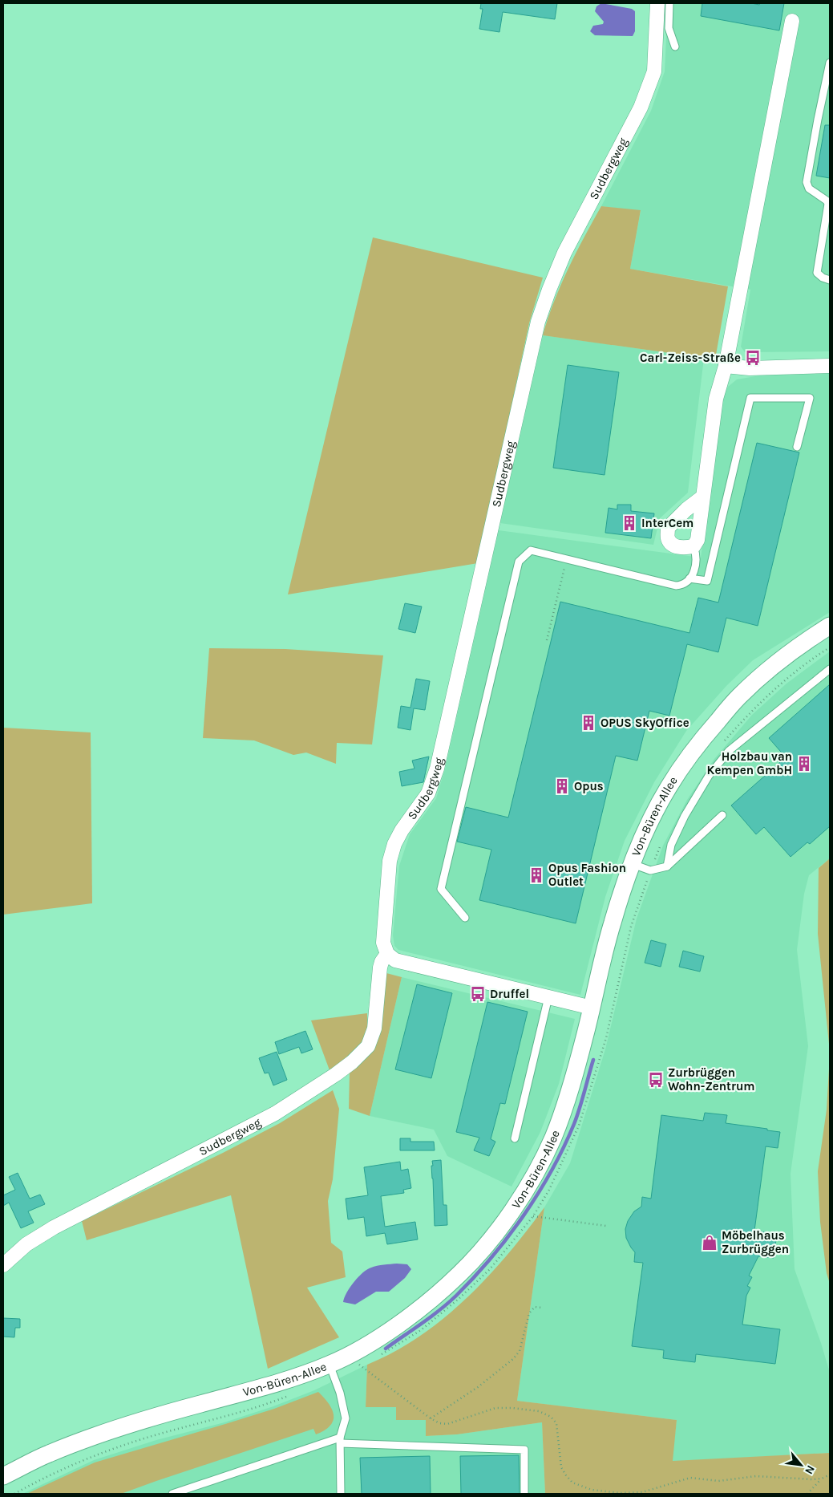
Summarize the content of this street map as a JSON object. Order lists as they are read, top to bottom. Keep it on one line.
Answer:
{"streets":{"street":["Sudbergweg","Von-Büren-Allee"]},"places":{"bus stop":["Carl-Zeiss-Straße","Druffel","Zurbrüggen Wohn-Zentrum"],"building":["InterCem","OPUS SkyOffice","Holzbau van Kempen GmbH","Opus","Opus Fashion Outlet"],"shop":["Möbelhaus Zurbrüggen"]},"north":"bottom right"}
